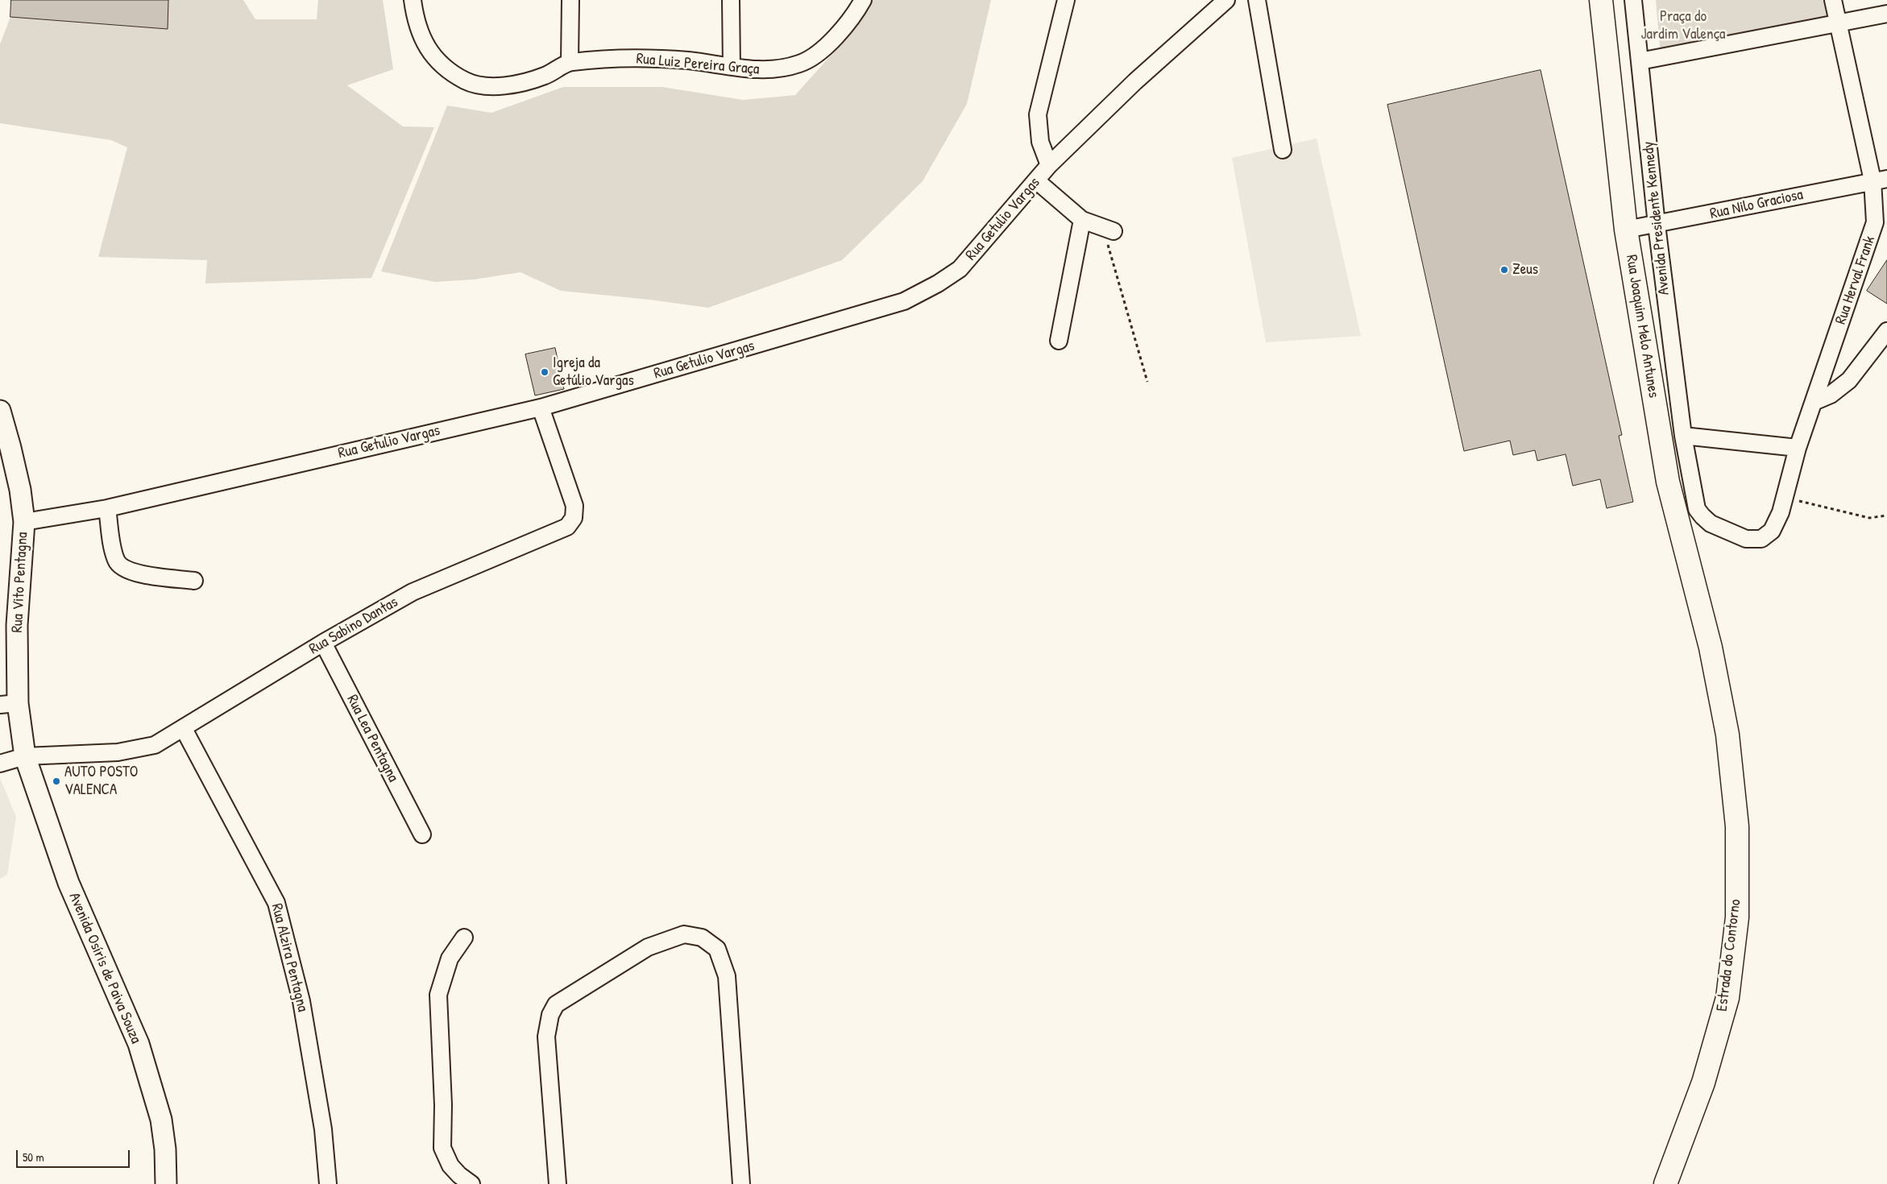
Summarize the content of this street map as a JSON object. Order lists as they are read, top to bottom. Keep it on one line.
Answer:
{"streets":{"main road":["Rua Joaquim Melo Antunes","Estrada do Contorno"],"street":["Rua Luiz Pereira Graça","Rua Nilo Graciosa","Avenida Presidente Kennedy","Rua Getulio Vargas","Rua Herval Frank","Rua Vito Pentagna","Rua Sabino Dantas","Rua Lea Pentagna","Rua Alzira Pentagna","Avenida Osíris de Paiva Souza"]},"crossings":[["Rua Nilo Graciosa","Avenida Presidente Kennedy"],["Rua Nilo Graciosa","Rua Herval Frank"],["Rua Nilo Graciosa","Rua Joaquim Melo Antunes"],["Avenida Presidente Kennedy","Rua Herval Frank"],["Rua Getulio Vargas","Rua Vito Pentagna"],["Rua Getulio Vargas","Rua Sabino Dantas"],["Rua Joaquim Melo Antunes","Estrada do Contorno"],["Rua Vito Pentagna","Rua Sabino Dantas"],["Rua Vito Pentagna","Avenida Osíris de Paiva Souza"],["Rua Sabino Dantas","Rua Lea Pentagna"],["Rua Sabino Dantas","Rua Alzira Pentagna"],["Rua Sabino Dantas","Avenida Osíris de Paiva Souza"]],"parks":["Praça do Jardim Valença"],"places":["Zeus","Igreja da Getúlio Vargas","AUTO POSTO VALENCA"],"scale_bar":"50 m"}
